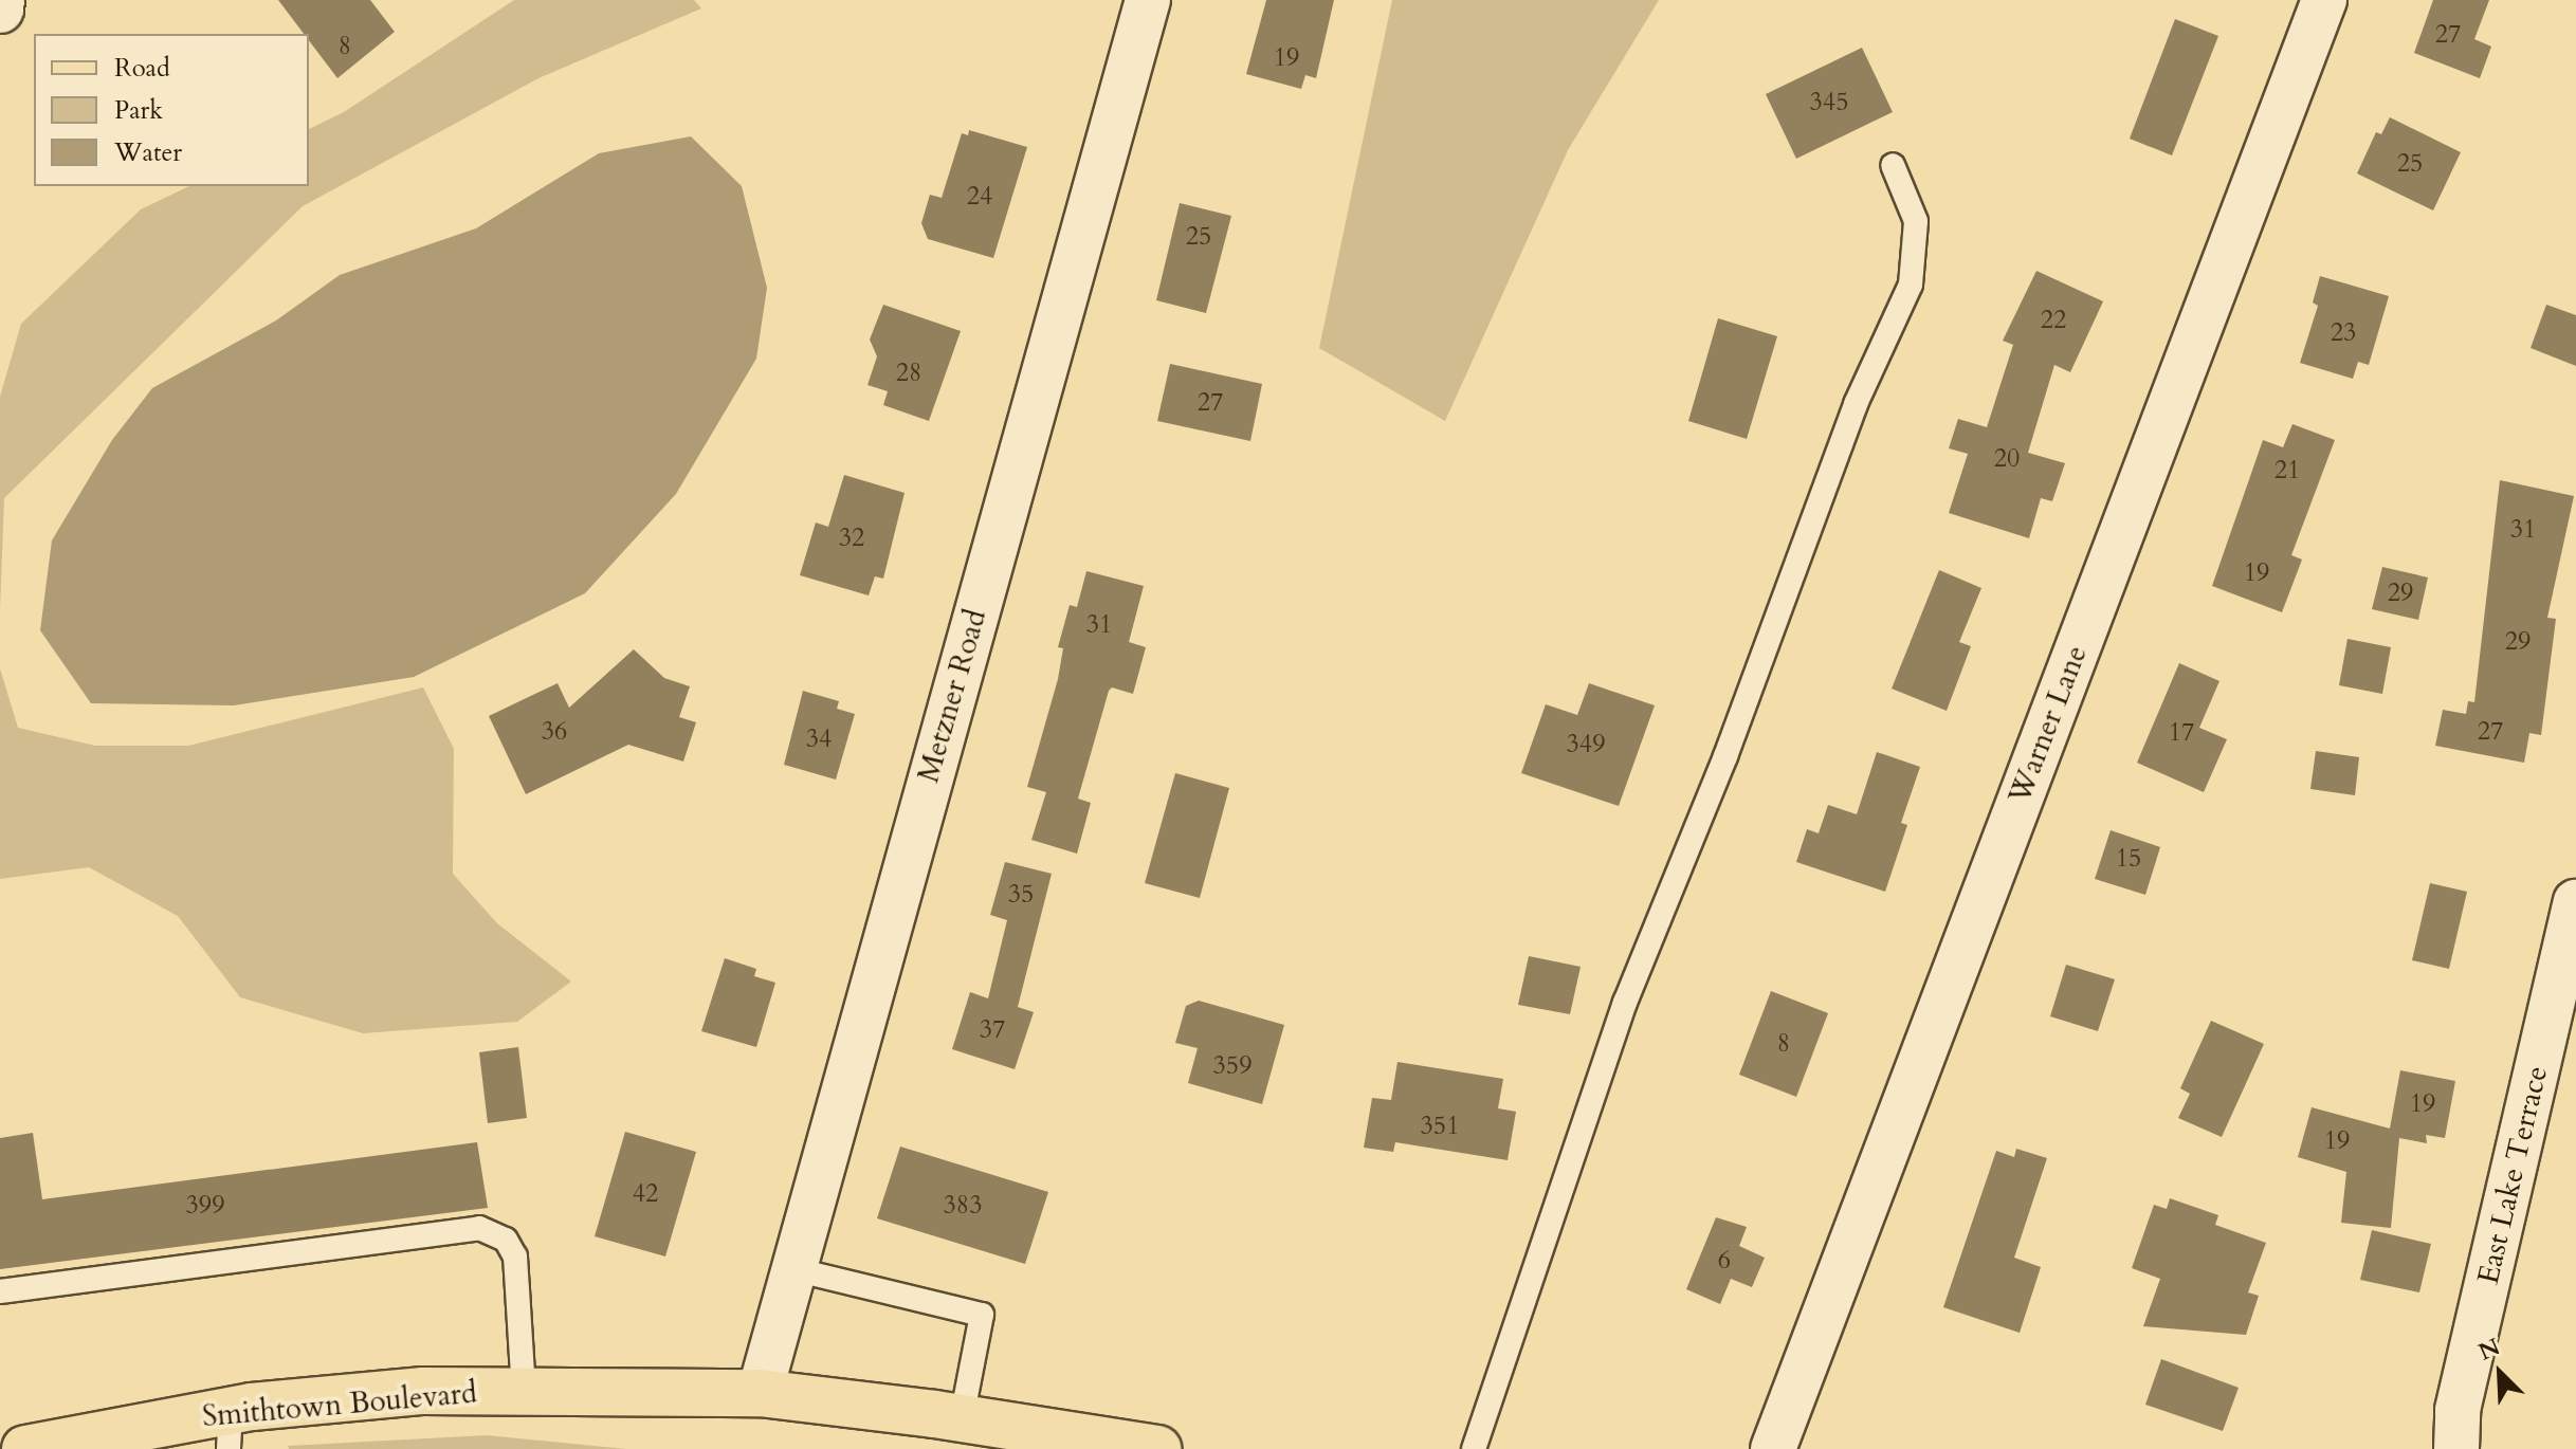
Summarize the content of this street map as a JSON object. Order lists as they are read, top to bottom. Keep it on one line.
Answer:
{"streets":{"main road":["Smithtown Boulevard"],"street":["Metzner Road","Warner Lane","East Lake Terrace"]},"crossings":[["Metzner Road","Smithtown Boulevard"]],"house_numbers":["27","8","19","345","25","24","25","22","23","28","27","20","21","31","32","19","29","31","29","36","27","17","34","349","15","35","37","8","359","19","351","19","42","399","383","6"],"legend":["Road","Park","Water"],"north":"top left"}
